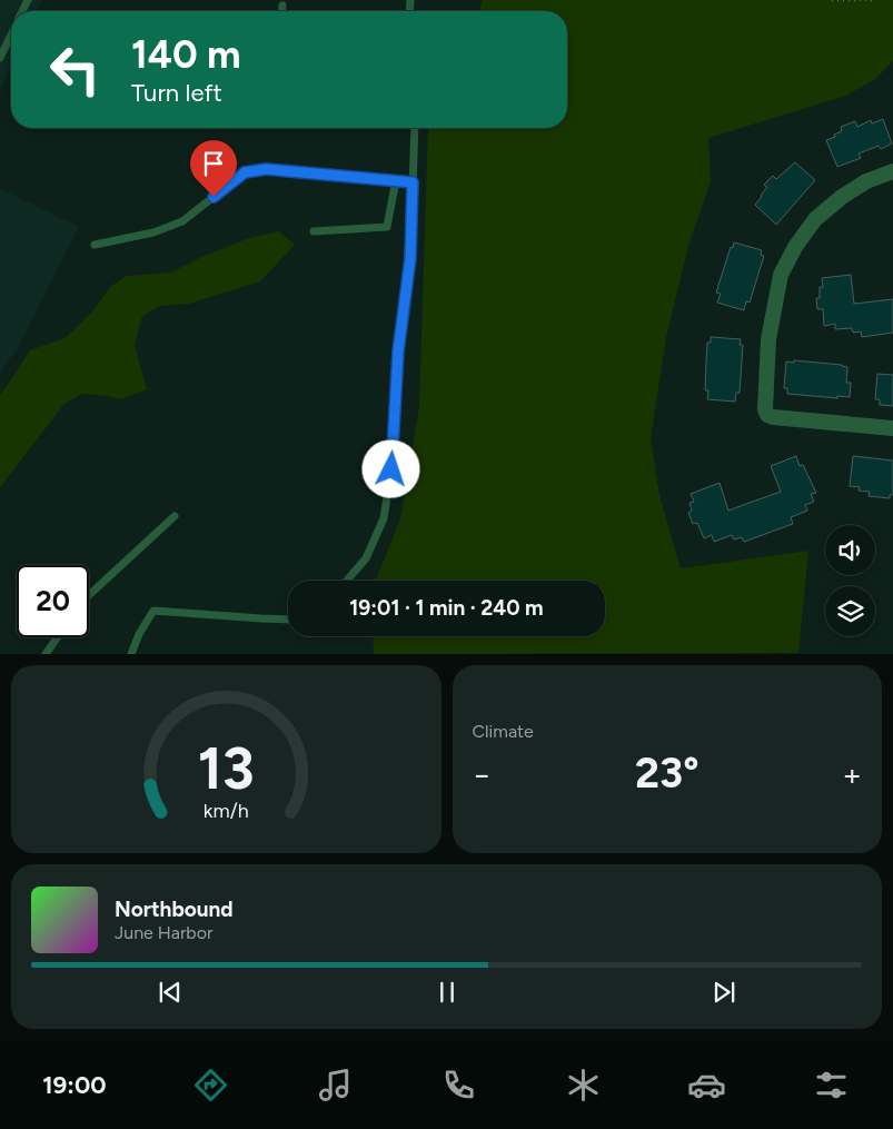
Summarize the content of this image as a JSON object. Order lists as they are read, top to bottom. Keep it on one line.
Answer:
{"page":{"turn":["140 m","Turn left"],"limit":"20","trip":"19:01 · 1 min · 240 m","tile":"Climate","heat":["−","23°","+"],"song":["Northbound","June Harbor"],"tabs":"19:00","gauge":["13","km/h"]}}
